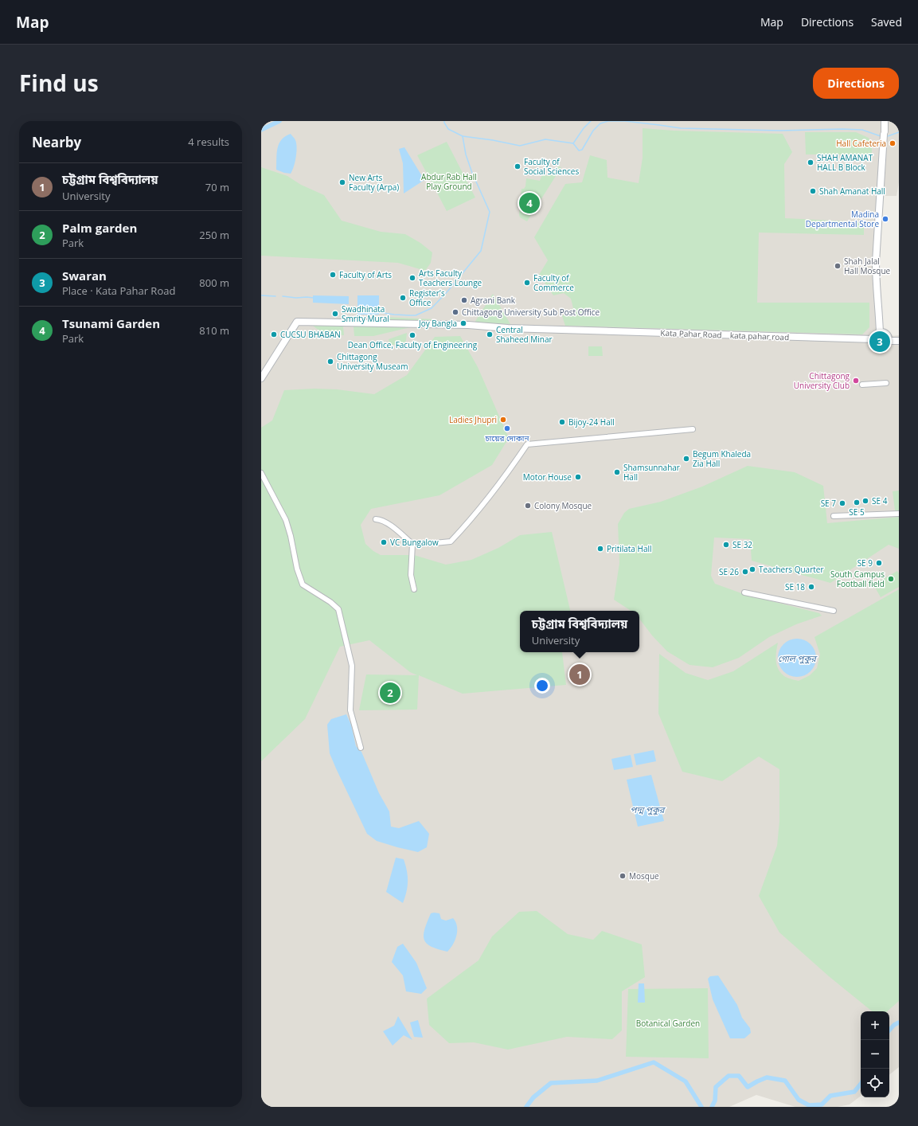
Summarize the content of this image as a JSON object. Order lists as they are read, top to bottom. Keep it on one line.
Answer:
{"streets":{"street":["Kata Pahar Road","kata pahar road"]},"crossings":[["Kata Pahar Road","kata pahar road"]],"water":["গোল পুকুর","পদ্ম পুকুর"],"parks":["Abdur Rab Hall Play Ground","Botanical Garden"],"places":["Hall Cafeteria","SHAH AMANAT HALL B Block","Faculty of Social Sciences","New Arts Faculty (Arpa)","Shah Amanat Hall","Madina Departmental Store","Shah Jalal Hall Mosque","Faculty of Arts","Arts Faculty Teachers Lounge","Faculty of Commerce","Register's Office","Agrani Bank","Chittagong University Sub Post Office","Swadhinata Smrity Mural","Joy Bangla","CUCSU BHABAN","Central Shaheed Minar","Dean Office, Faculty of Engineering","Chittagong University Museam","Chittagong University Club","Ladies Jhupri","Bijoy-24 Hall","চায়ের দোকান","Begum Khaleda Zia Hall","Shamsunnahar Hall","Motor House","SE 4","SE 5","SE 7","Colony Mosque","VC Bungalow","SE 32","Pritilata Hall","SE 9","Teachers Quarter","SE 26","South Campus Football field","SE 18","Mosque"],"page":{"header":"Map","nav":["Map","Directions","Saved"],"title":"Find us","buttons":"Directions","heading":["Nearby","4 results"],"list":[{"mark":"1","name":"চট্টগ্রাম বিশ্ববিদ্যালয়","note":"University","value":"70 m"},{"mark":"2","name":"Palm garden","note":"Park","value":"250 m"},{"mark":"3","name":"Swaran","note":"Place · Kata Pahar Road","value":"800 m"},{"mark":"4","name":"Tsunami Garden","note":"Park","value":"810 m"}],"pins":["4","3","1","2"],"popup":["চট্টগ্রাম বিশ্ববিদ্যালয়","University"],"map_buttons":["+","−"]}}
